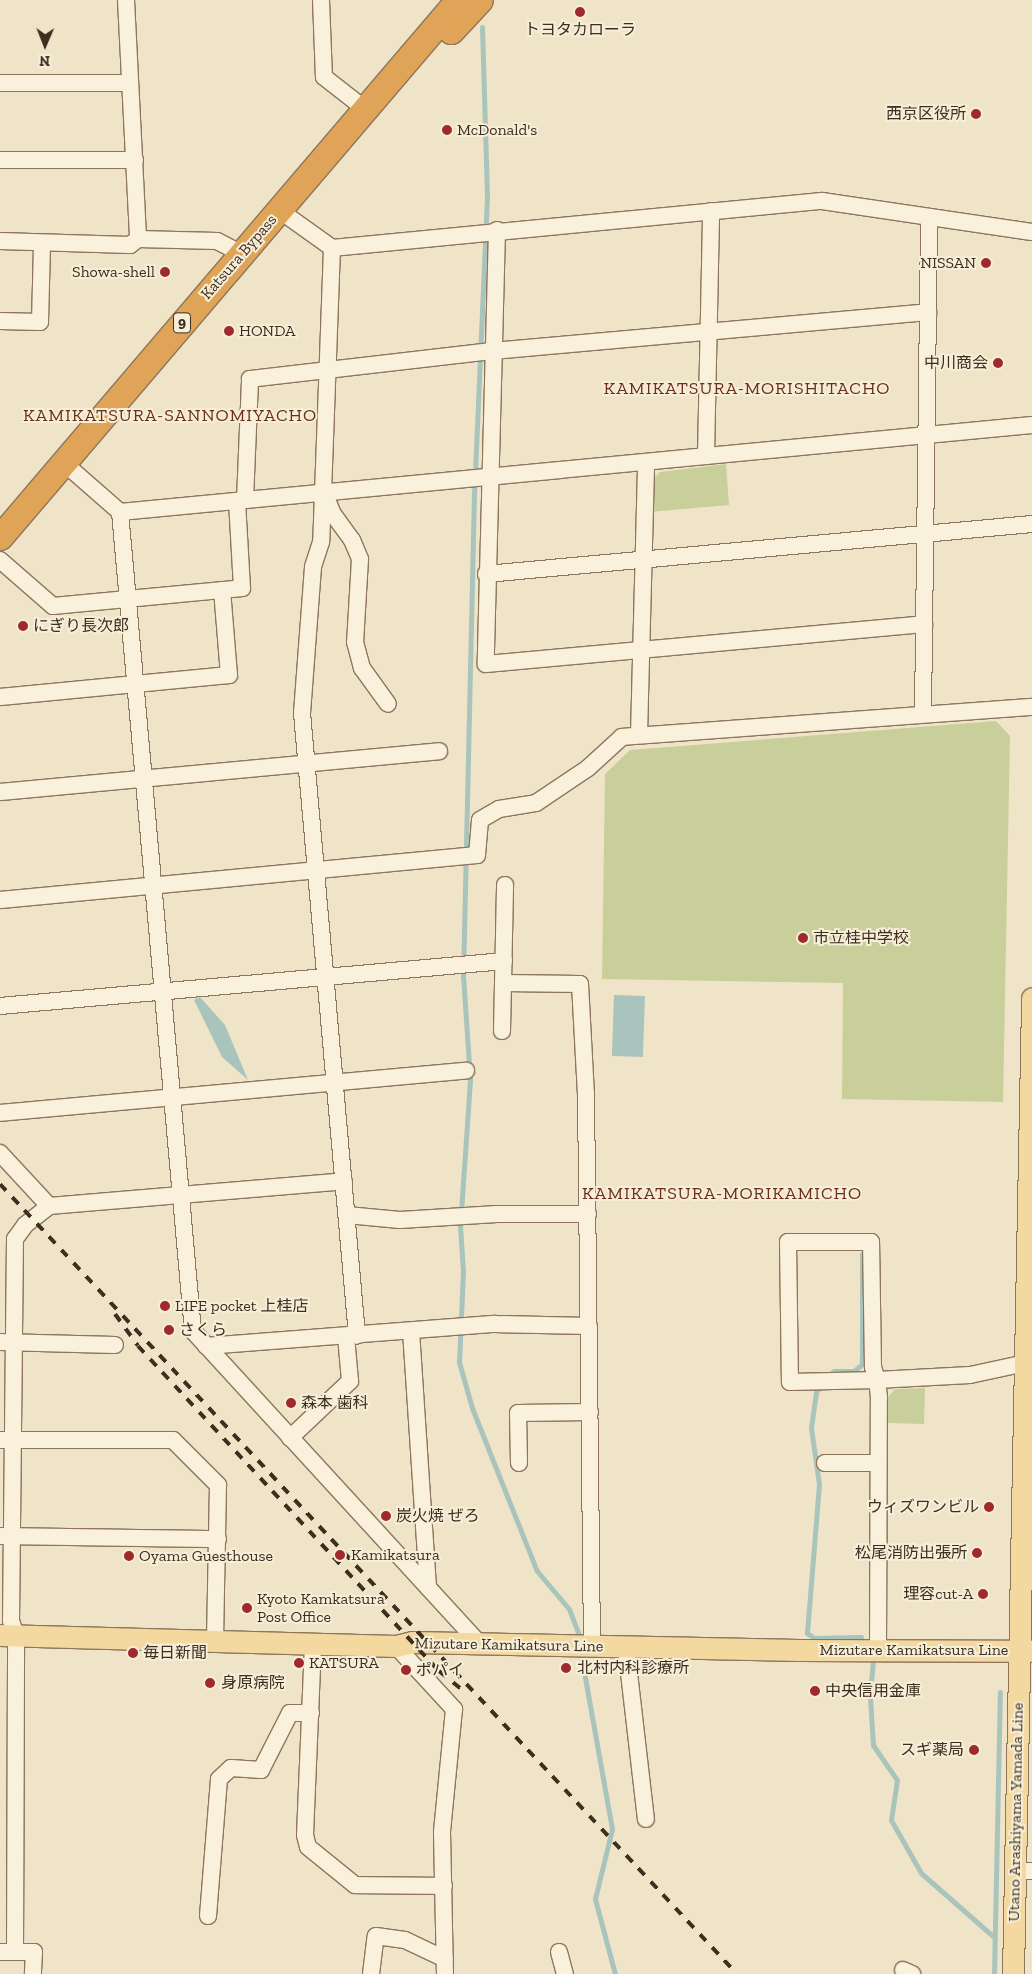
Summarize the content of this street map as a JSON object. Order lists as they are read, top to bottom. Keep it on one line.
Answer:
{"streets":{"highway":["Katsura Bypass","9"],"main road":["Mizutare Kamikatsura Line","Utano Arashiyama Yamada Line"]},"crossings":[["Mizutare Kamikatsura Line","Utano Arashiyama Yamada Line"]],"districts":["KAMIKATSURA-MORISHITACHO","KAMIKATSURA-SANNOMIYACHO","KAMIKATSURA-MORIKAMICHO"],"places":["トヨタカローラ","西京区役所","McDonald's","NISSAN","Showa-shell","HONDA","中川商会","にぎり長次郎","市立桂中学校","LIFE pocket 上桂店","さくら","森本 歯科","ウィズワンビル","炭火焼 ぜろ","松尾消防出張所","Kamikatsura","Oyama Guesthouse","理容cut-A","Kyoto Kamkatsura Post Office","毎日新聞","KATSURA","北村内科診療所","ポパイ","身原病院","中央信用金庫","スギ薬局"],"north":"bottom"}
